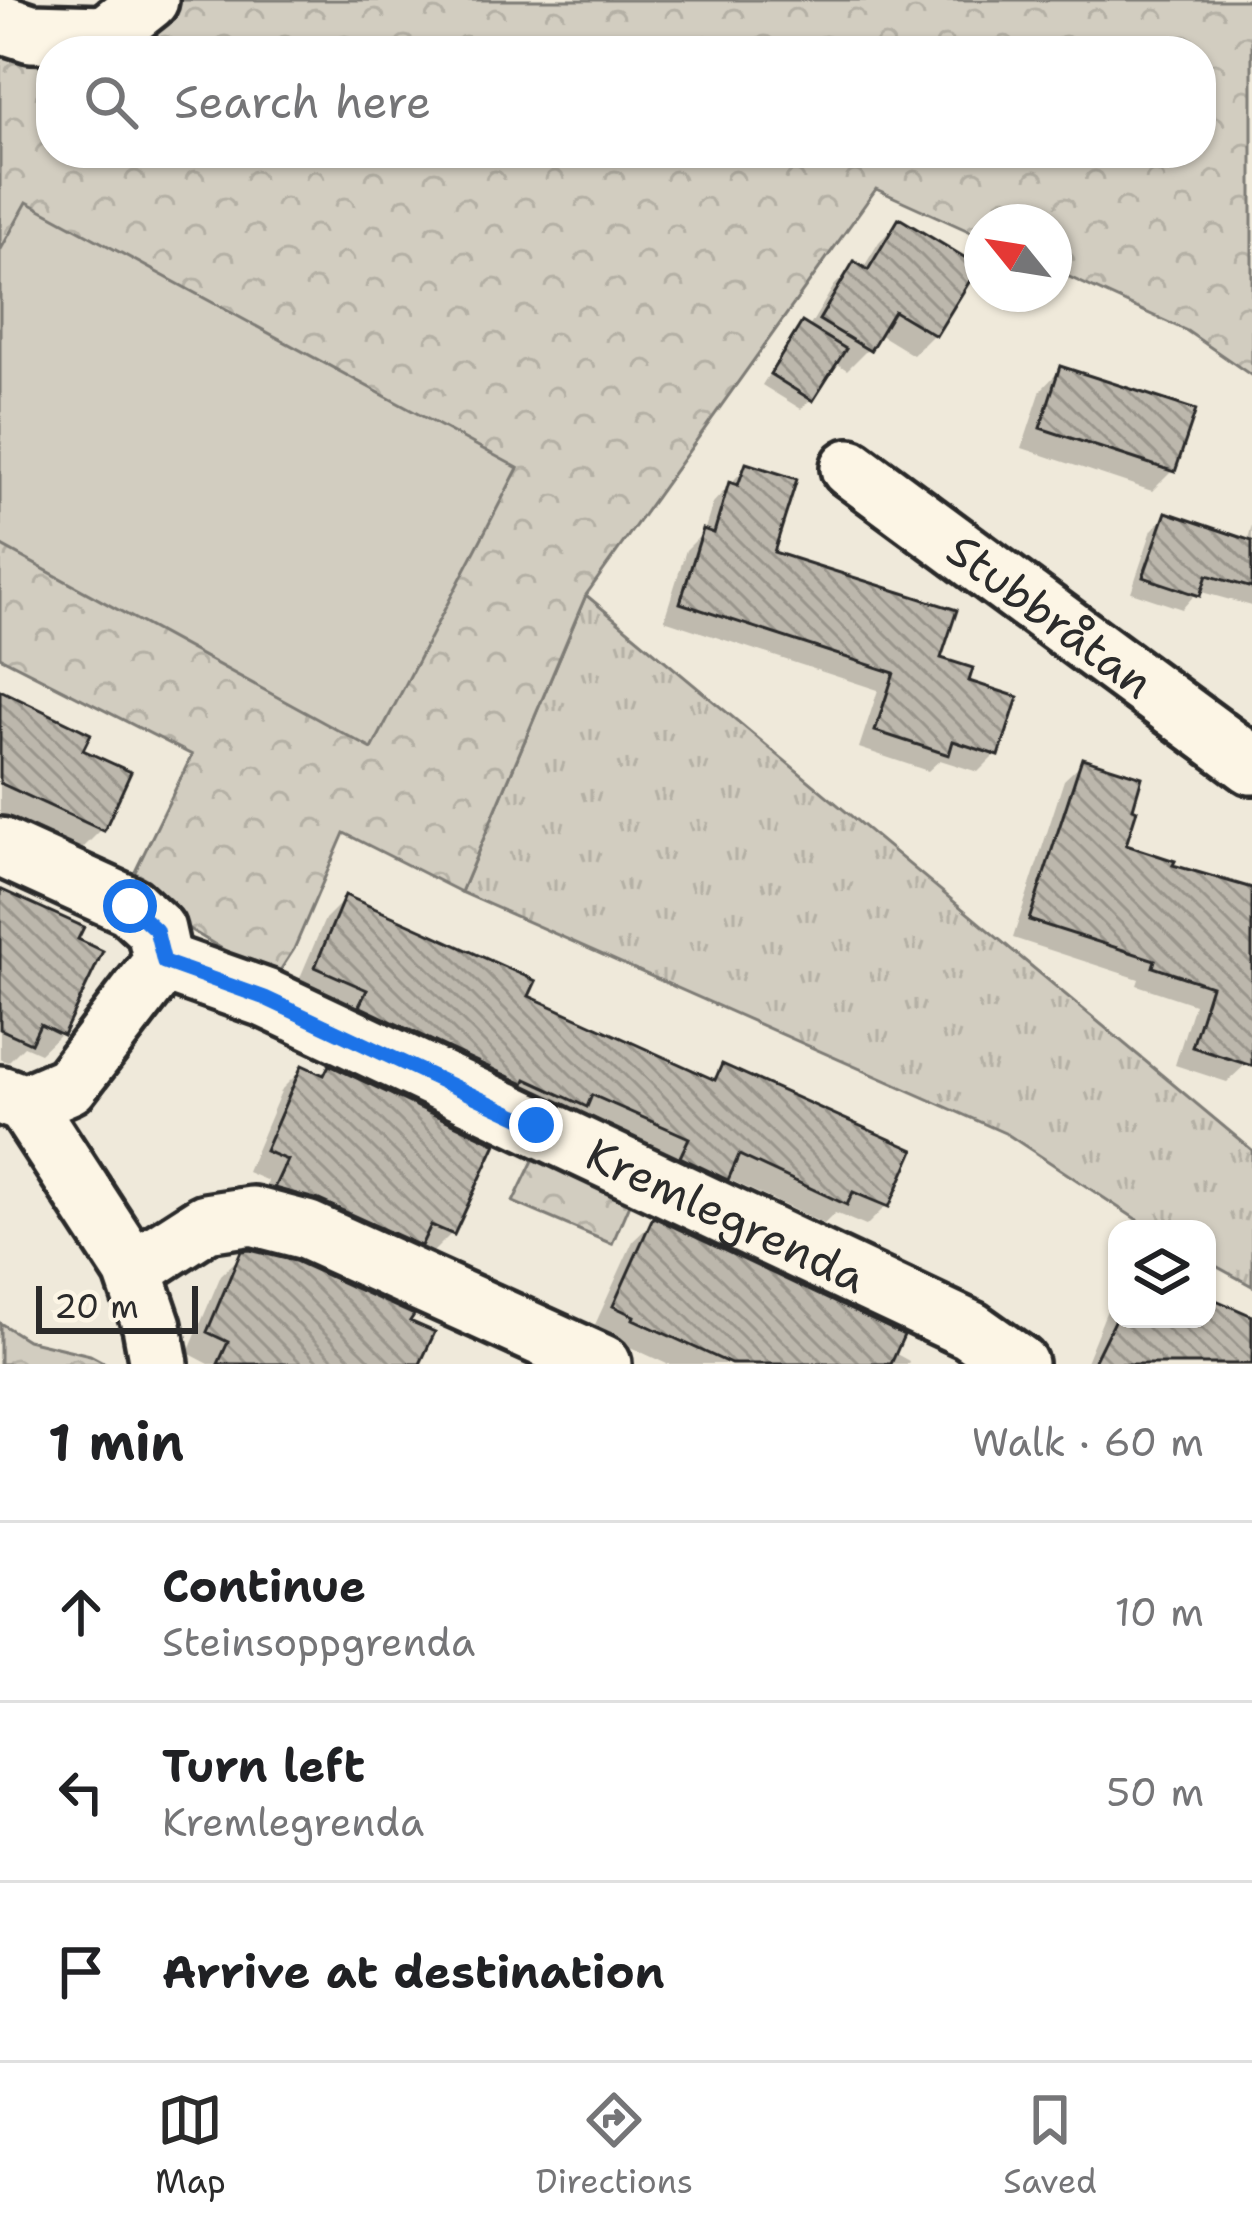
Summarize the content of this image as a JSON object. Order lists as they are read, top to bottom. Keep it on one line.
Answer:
{"streets":{"street":["Stubbråtan","Kremlegrenda"]},"scale_bar":"20 m","north":"top left","page":{"search":"Search here","scale":"20 m","heading":["1 min","Walk · 60 m"],"list":[["Continue","Steinsoppgrenda","10 m"],["Turn left","Kremlegrenda","50 m"],"Arrive at destination"],"nav":["Map","Directions","Saved"]}}
